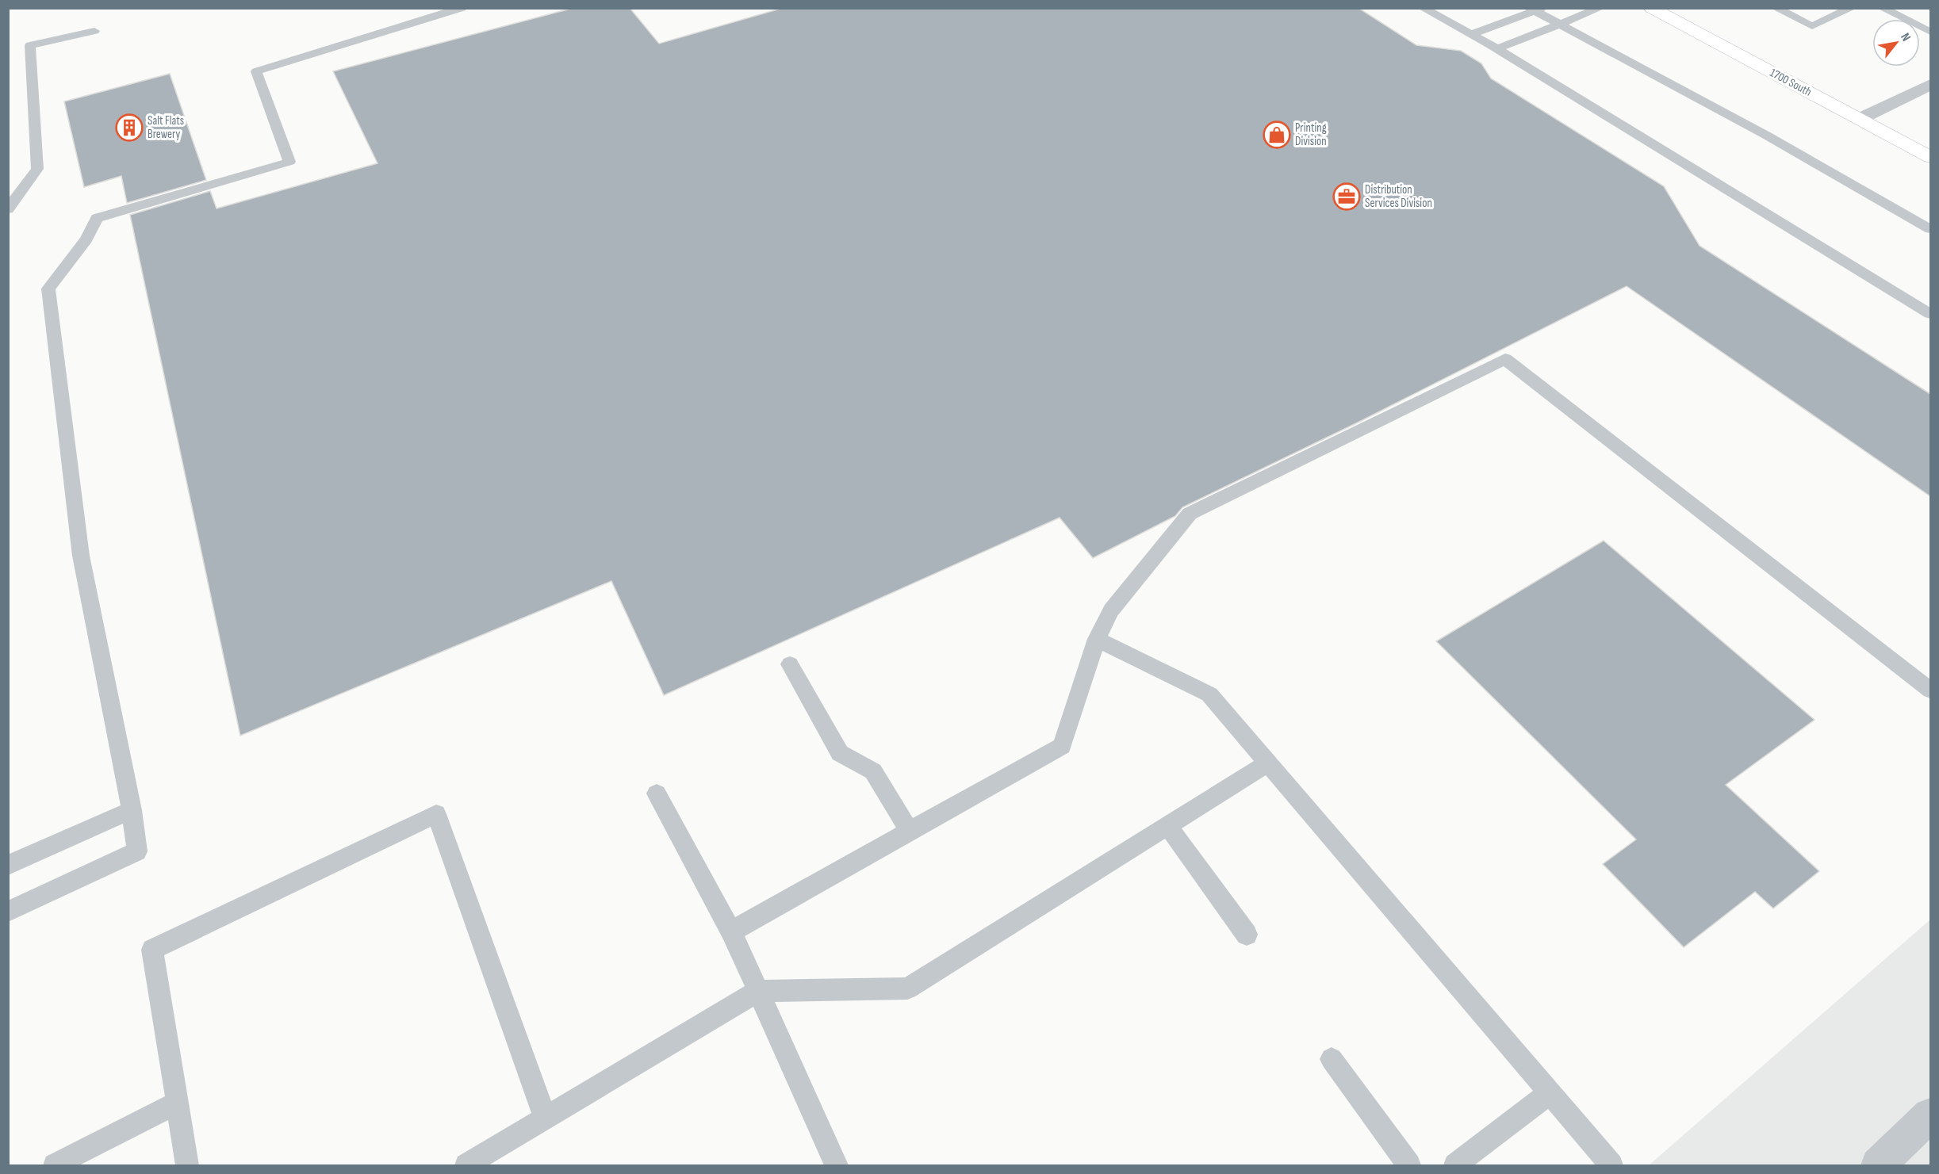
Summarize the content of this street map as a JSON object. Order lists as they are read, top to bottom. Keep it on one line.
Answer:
{"streets":{"street":["1700 South"]},"places":{"building":["Salt Flats Brewery"],"shop":["Printing Division"],"office":["Distribution Services Division"]},"north":"top right"}
